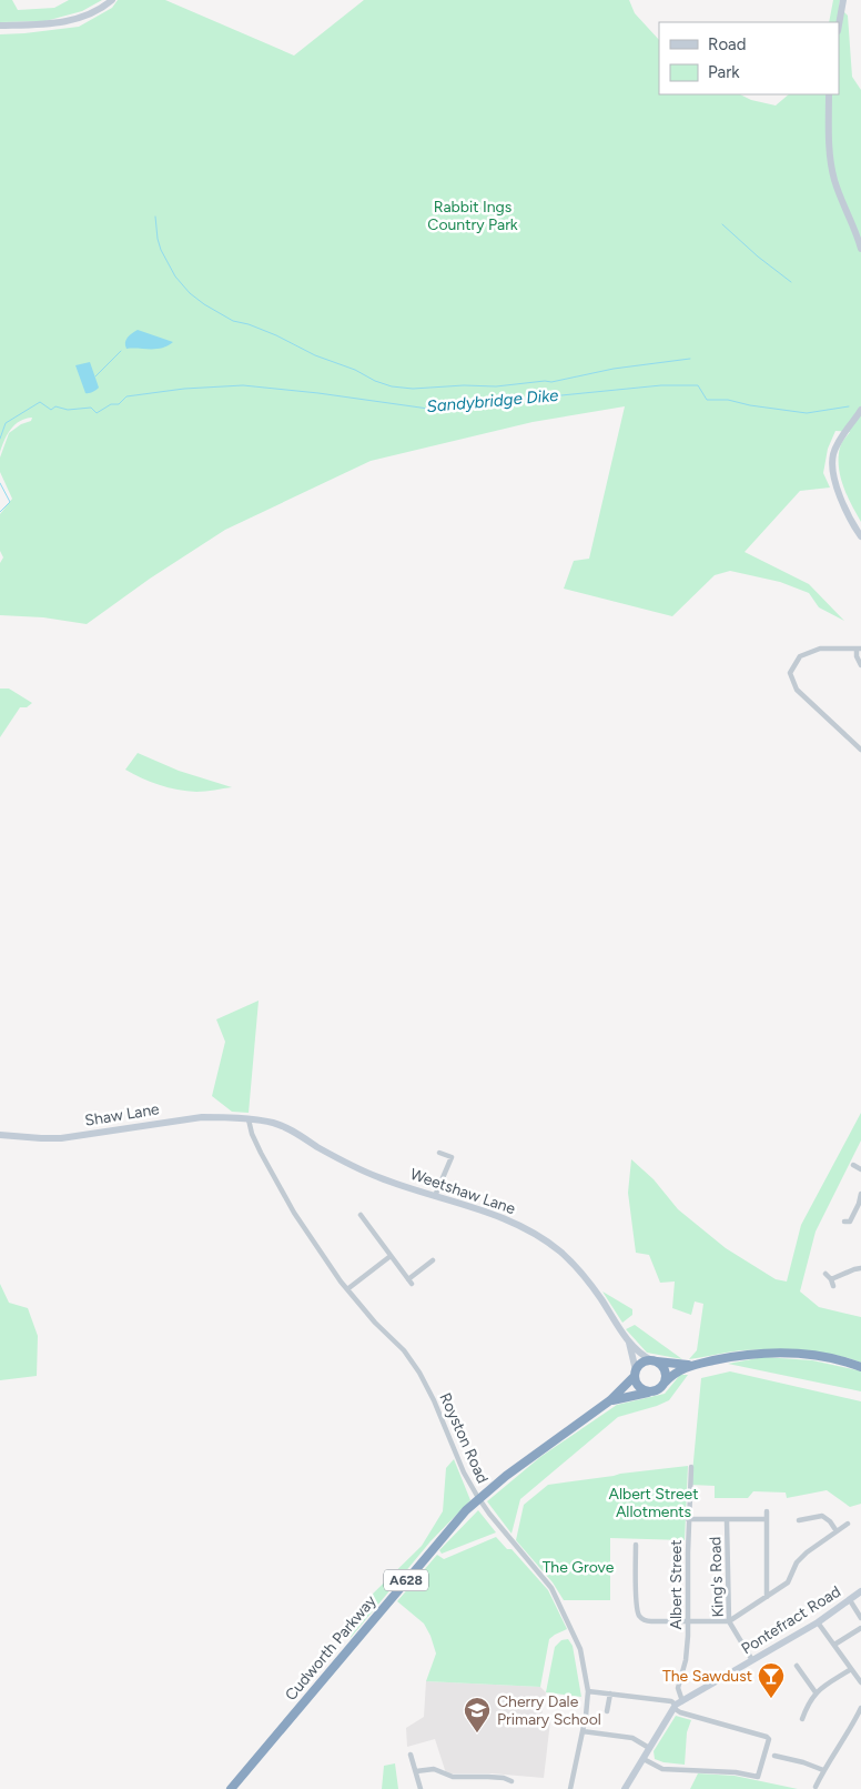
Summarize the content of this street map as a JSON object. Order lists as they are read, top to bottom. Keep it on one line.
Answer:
{"streets":{"highway":["A628","Cudworth Parkway"],"street":["Shaw Lane","Weetshaw Lane","Royston Road","King's Road","Albert Street","Pontefract Road"]},"crossings":[["Shaw Lane","Weetshaw Lane"],["Shaw Lane","Royston Road"],["Weetshaw Lane","Royston Road"],["Weetshaw Lane","Cudworth Parkway"],["King's Road","Pontefract Road"],["Albert Street","Pontefract Road"]],"water":["Sandybridge Dike"],"parks":["Rabbit Ings Country Park","Albert Street Allotments","The Grove"],"places":{"bar":["The Sawdust"],"school or university":["Cherry Dale Primary School"]},"legend":["Road","Park"]}
